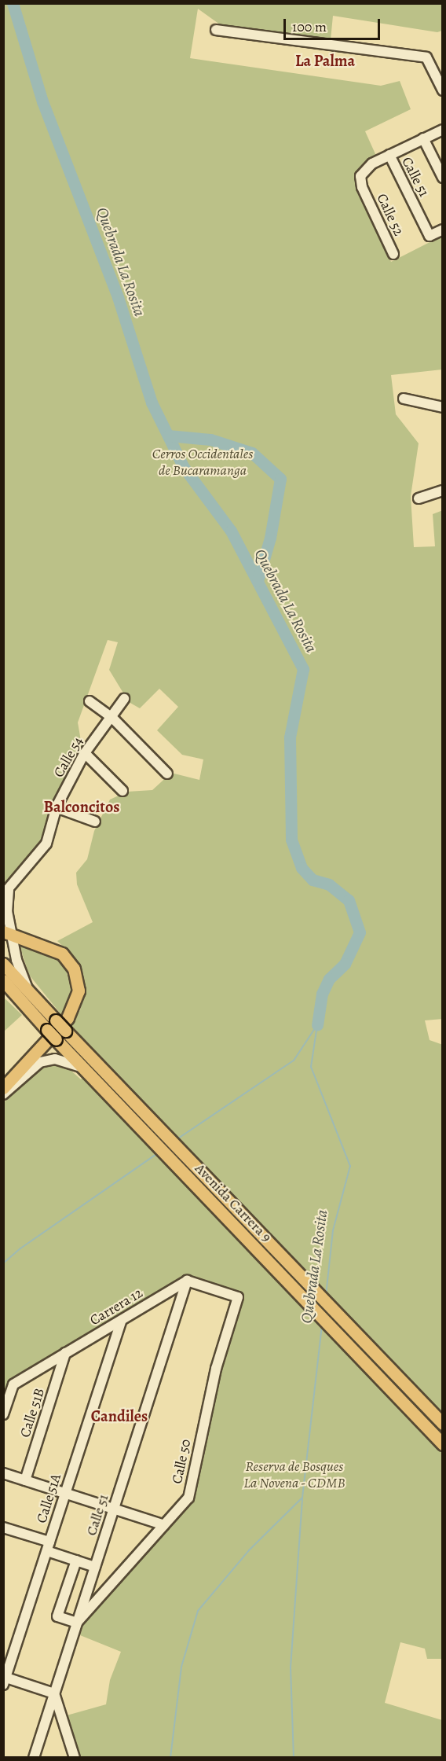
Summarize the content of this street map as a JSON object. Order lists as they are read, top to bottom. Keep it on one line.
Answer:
{"streets":{"main road":["Avenida Carrera 9"],"street":["Calle 51","Calle 52","Calle 54","Carrera 12","Calle 51B","Calle 50","Calle 51A"]},"crossings":[["Calle 51","Calle 52"],["Calle 51","Carrera 12"],["Calle 51","Calle 50"],["Calle 54","Avenida Carrera 9"],["Carrera 12","Calle 51B"],["Carrera 12","Calle 50"],["Carrera 12","Calle 51A"]],"districts":["La Palma","Balconcitos","Candiles"],"water":["Quebrada La Rosita"],"parks":["Cerros Occidentales de Bucaramanga","Reserva de Bosques La Novena - CDMB"],"scale_bar":"100 m"}
